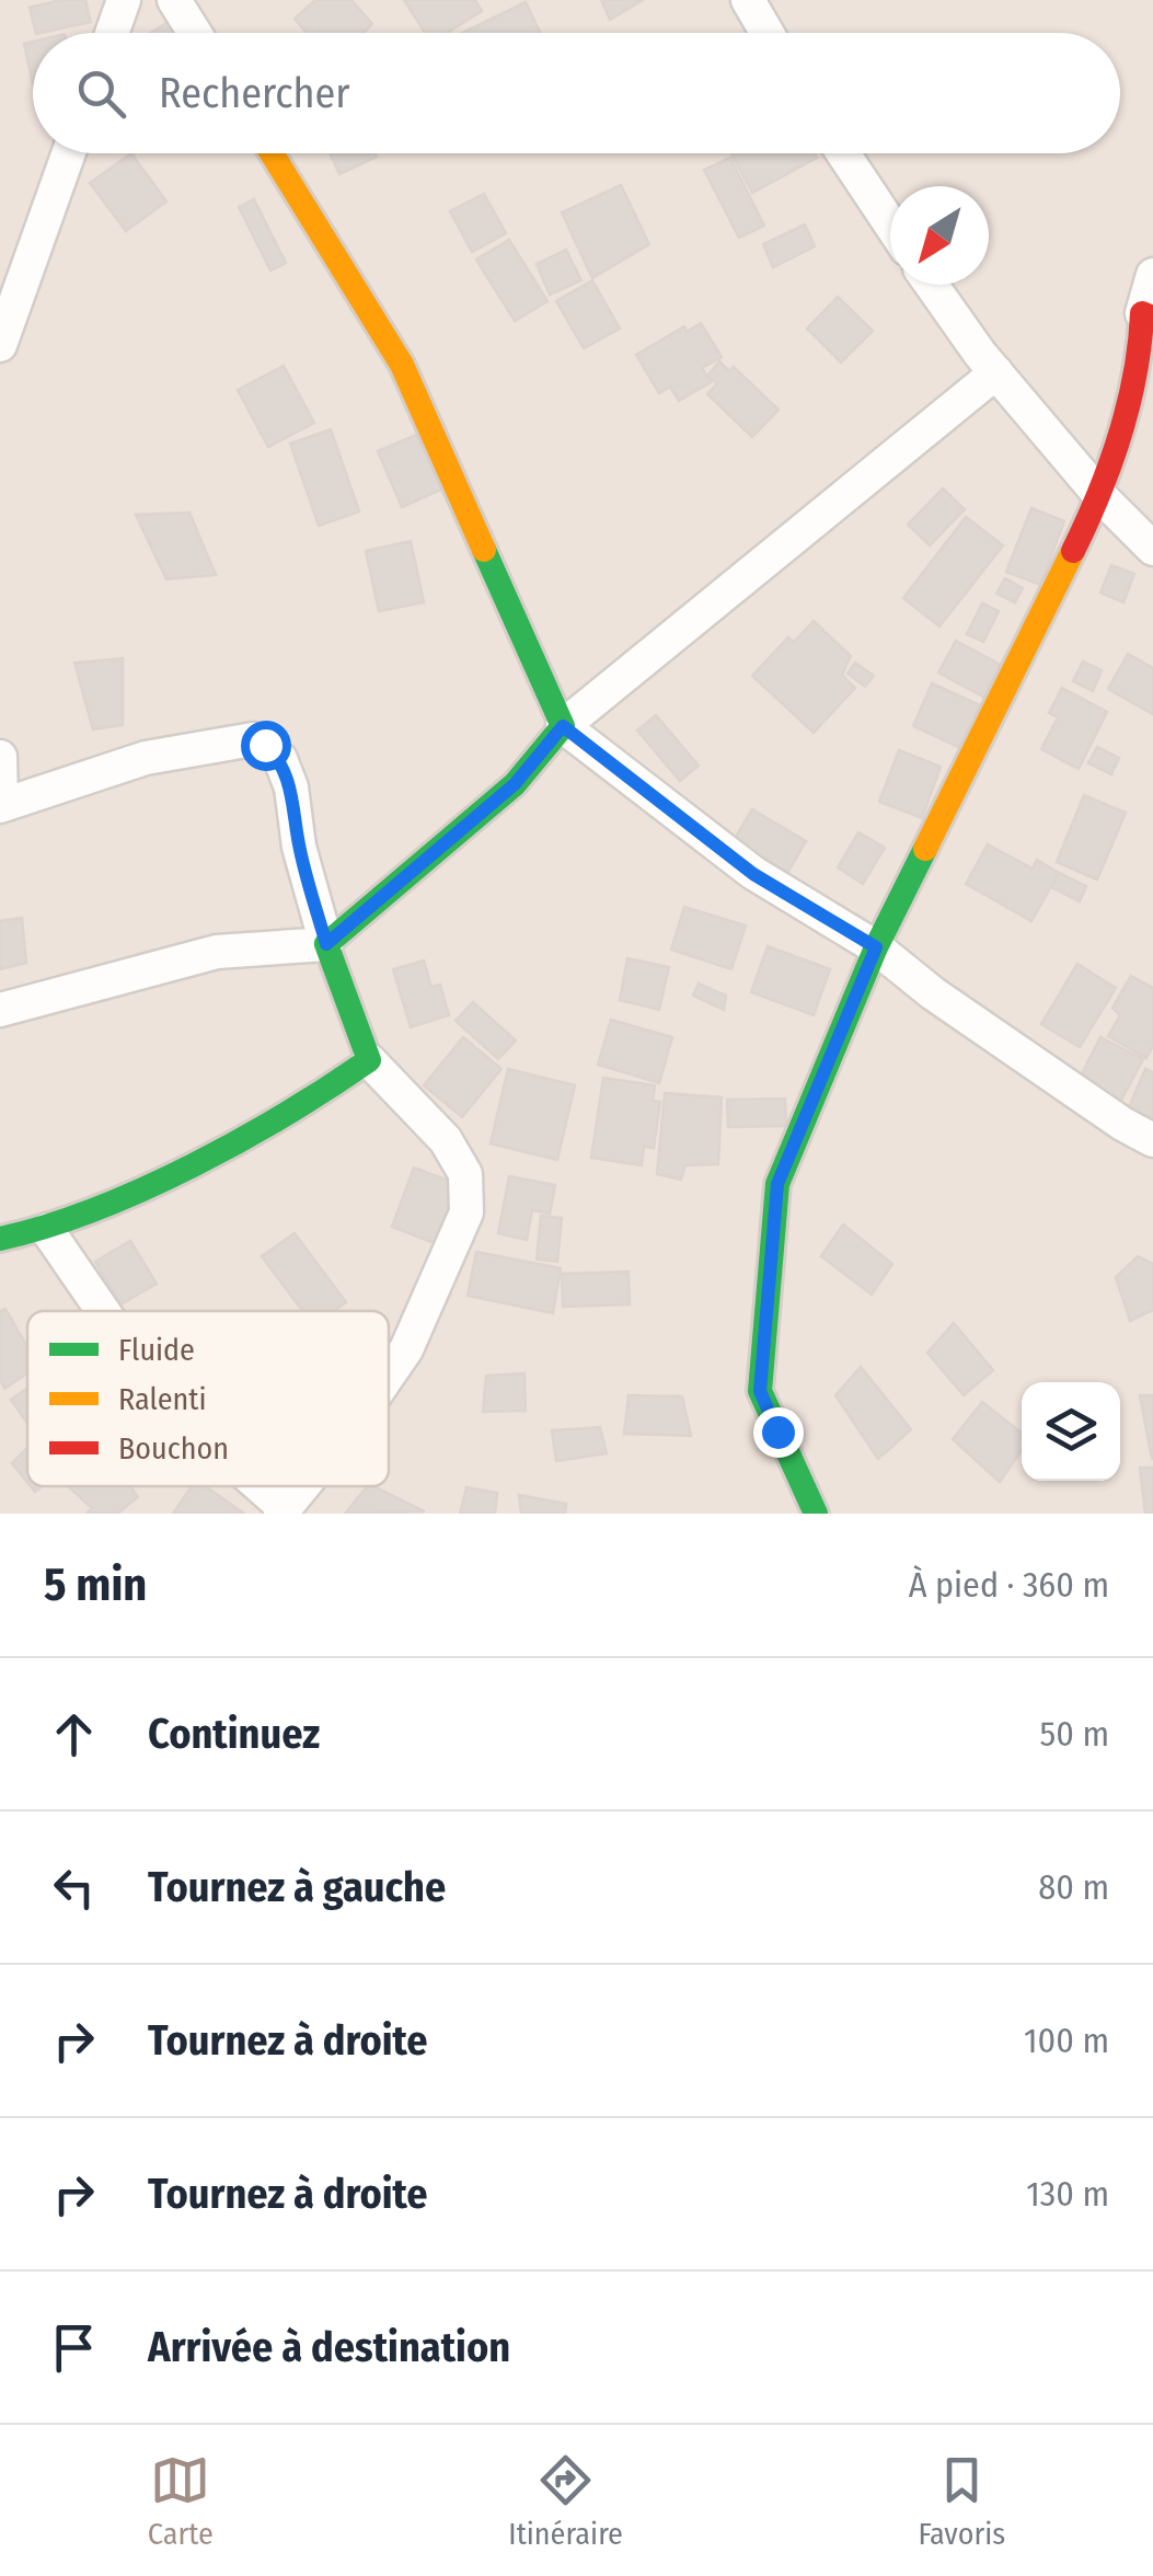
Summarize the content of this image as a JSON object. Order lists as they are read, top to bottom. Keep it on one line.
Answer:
{"legend":["Fluide","Ralenti","Bouchon"],"north":"bottom left","page":{"search":"Rechercher","heading":["5 min","À pied · 360 m"],"list":[["Continuez","50 m"],["Tournez à gauche","80 m"],["Tournez à droite","100 m"],["Tournez à droite","130 m"],"Arrivée à destination"],"nav":["Carte","Itinéraire","Favoris"]}}
